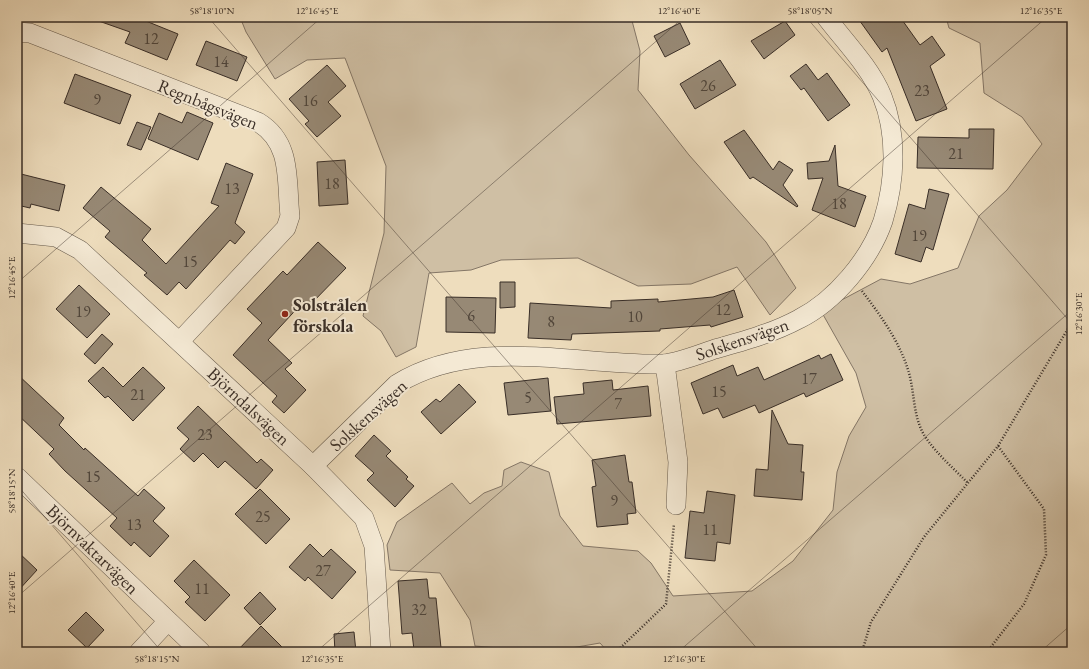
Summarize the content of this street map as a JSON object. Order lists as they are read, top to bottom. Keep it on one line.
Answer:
{"streets":{"street":["Regnbågsvägen","Solskensvägen","Björndalsvägen","Björnvaktarvägen"]},"crossings":[["Regnbågsvägen","Björndalsvägen"],["Solskensvägen","Björndalsvägen"]],"places":["Solstrålen förskola"],"house_numbers":["12","14","26","23","9","16","21","18","13","18","19","15","12","19","6","10","8","17","15","21","5","7","23","15","9","25","13","11","27","11","32"],"coordinates":["58°18'10\"N","12°16'45\"E","12°16'40\"E","58°18'05\"N","12°16'35\"E","12°16'30\"E","58°18'15\"N"]}
